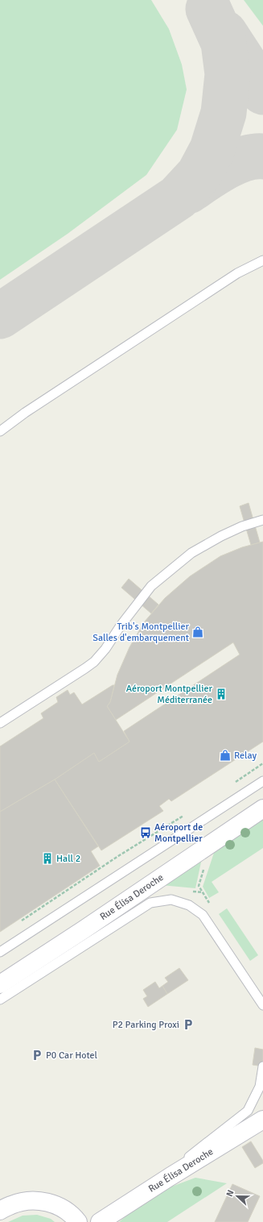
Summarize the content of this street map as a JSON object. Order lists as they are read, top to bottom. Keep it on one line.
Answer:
{"streets":{"street":["Rue Élisa Deroche"]},"places":{"shop":["Trib's Montpellier Salles d'embarquement","Relay"],"building":["Aéroport Montpellier Méditerranée","Hall 2"],"bus stop":["Aéroport de Montpellier"],"parking":["P2 Parking Proxi","P0 Car Hotel"]},"north":"left"}
